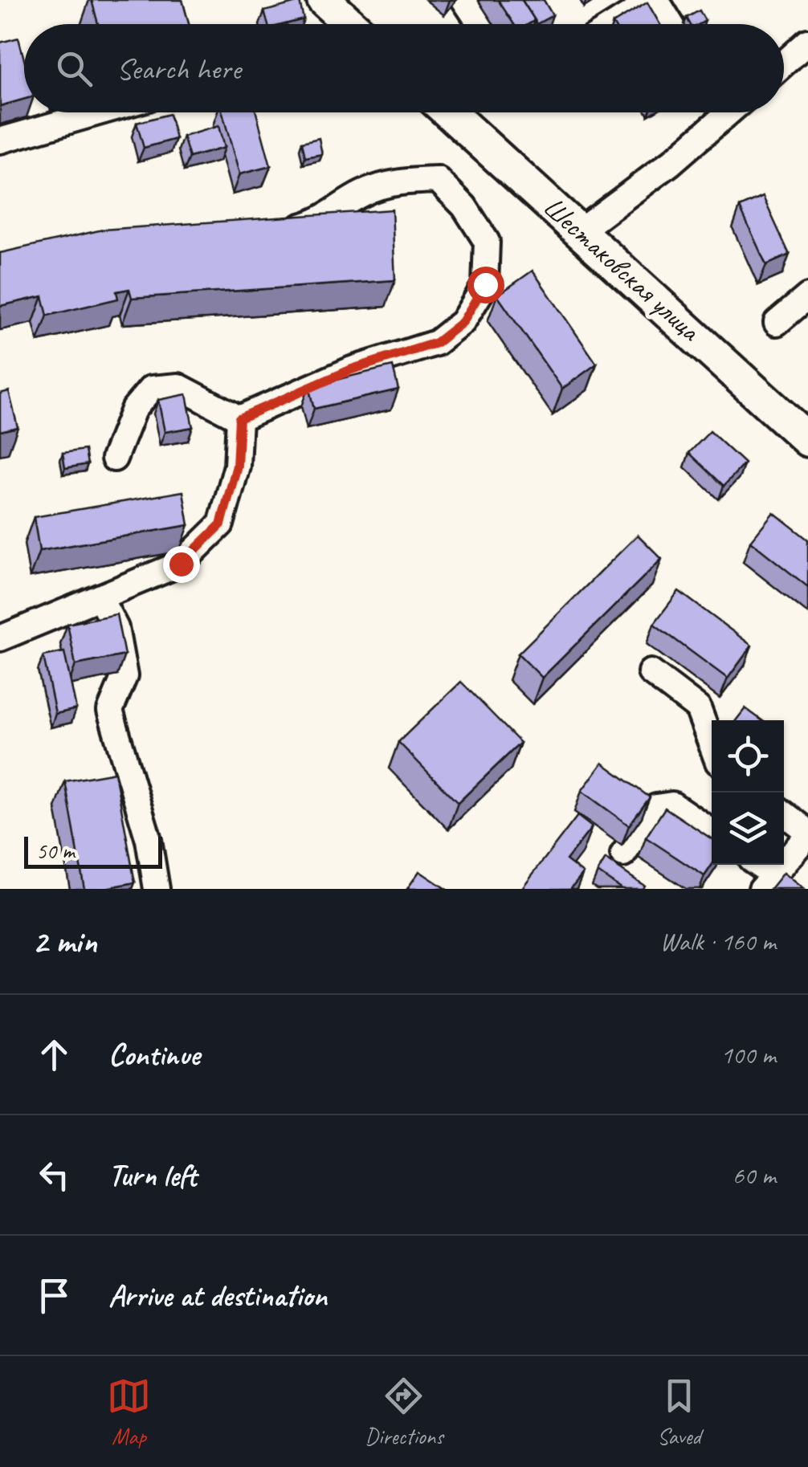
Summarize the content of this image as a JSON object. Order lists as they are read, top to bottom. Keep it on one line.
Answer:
{"streets":{"main road":["Шестаковская улица"]},"scale_bar":"50 m","page":{"search":"Search here","scale":"50 m","heading":["2 min","Walk · 160 m"],"list":[["Continue","100 m"],["Turn left","60 m"],"Arrive at destination"],"nav":["Map","Directions","Saved"]}}
